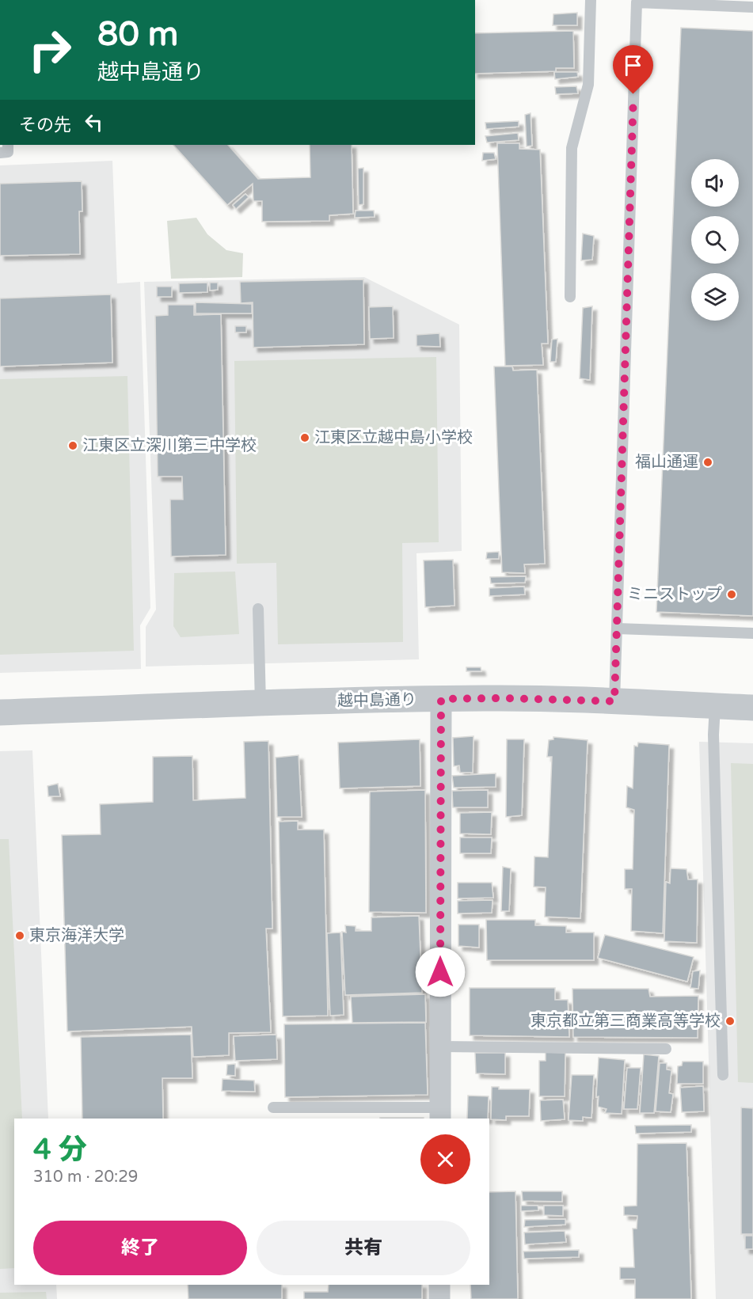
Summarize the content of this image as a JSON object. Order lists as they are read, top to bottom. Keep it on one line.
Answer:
{"streets":{"street":["越中島通り"]},"places":["江東区立越中島小学校","江東区立深川第三中学校","福山通運","ミニストップ","東京海洋大学","東京都立第三商業高等学校"],"page":{"turn":["80 m","越中島通り"],"then":"その先","heading":["4 分","310 m · 20:29"],"buttons":["終了","共有"]}}
